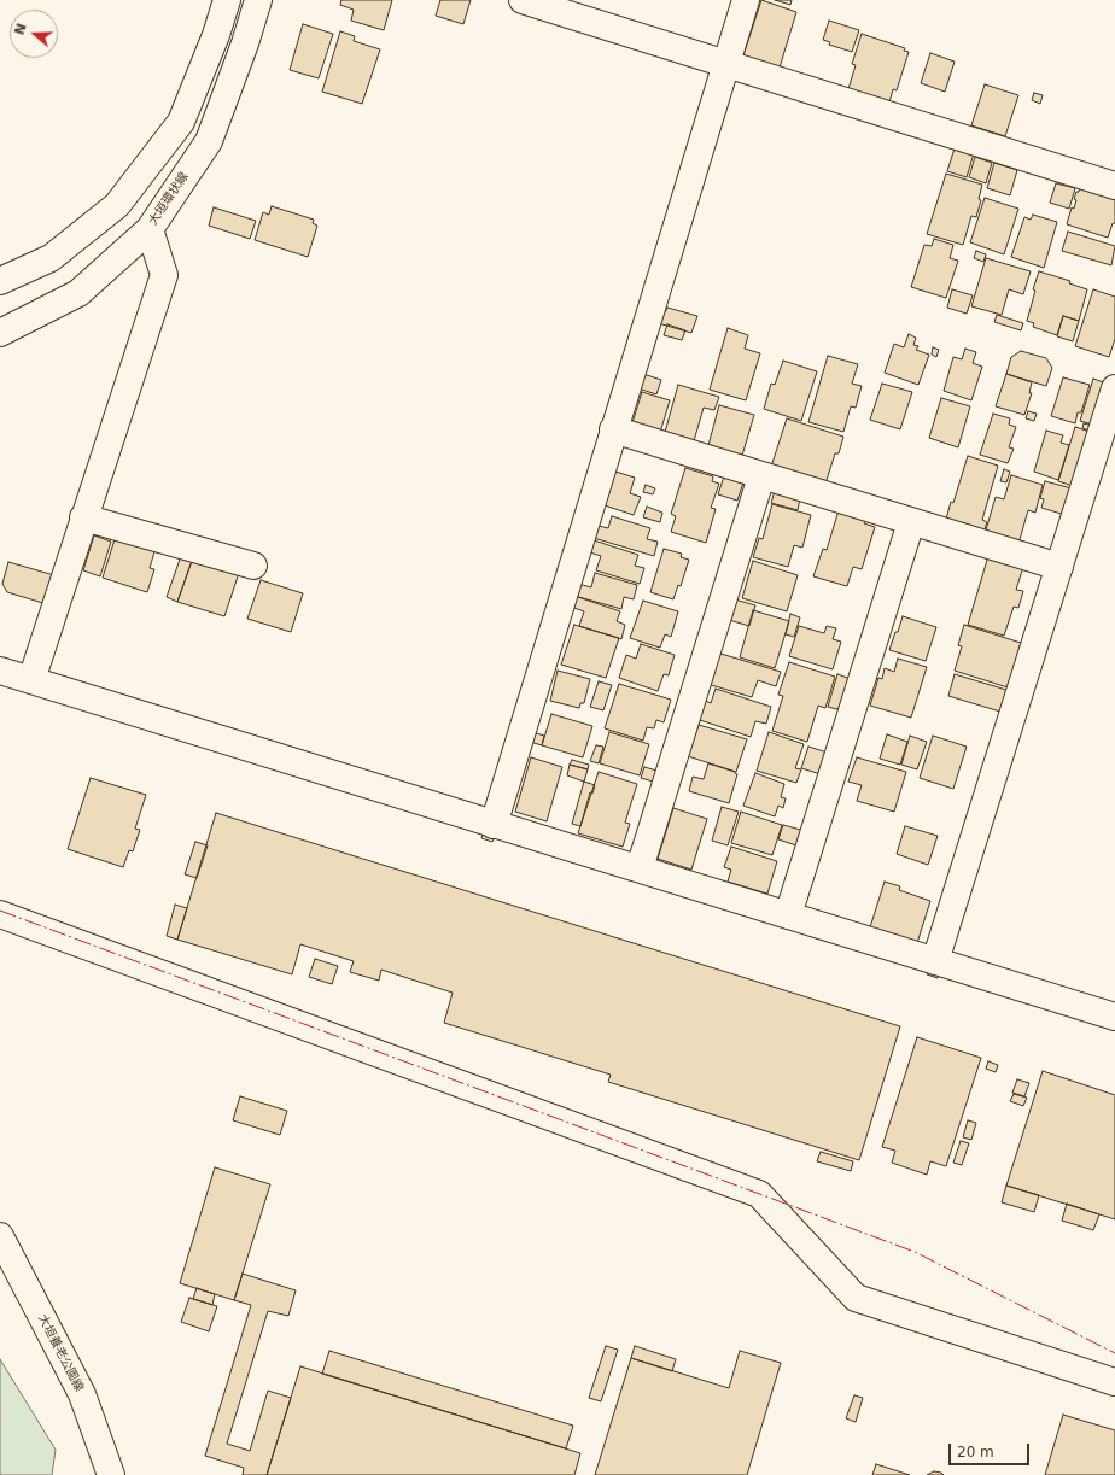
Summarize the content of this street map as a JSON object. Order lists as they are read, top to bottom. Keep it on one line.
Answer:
{"streets":{"street":["大垣環状線","大垣養老公園線"]},"scale_bar":"20 m","north":"left"}
